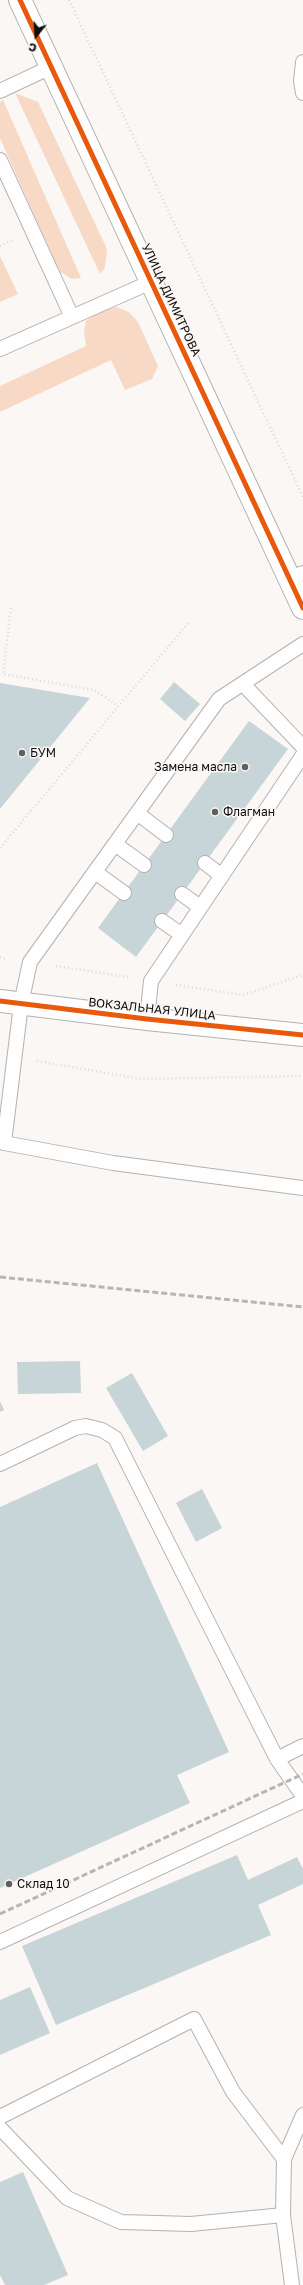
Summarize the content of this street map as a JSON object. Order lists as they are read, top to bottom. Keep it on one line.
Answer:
{"streets":{"street":["УЛИЦА ДИМИТРОВА","ВОКЗАЛЬНАЯ УЛИЦА"]},"places":["БУМ","Замена масла","Флагман","Склад 10"],"north":"bottom"}
